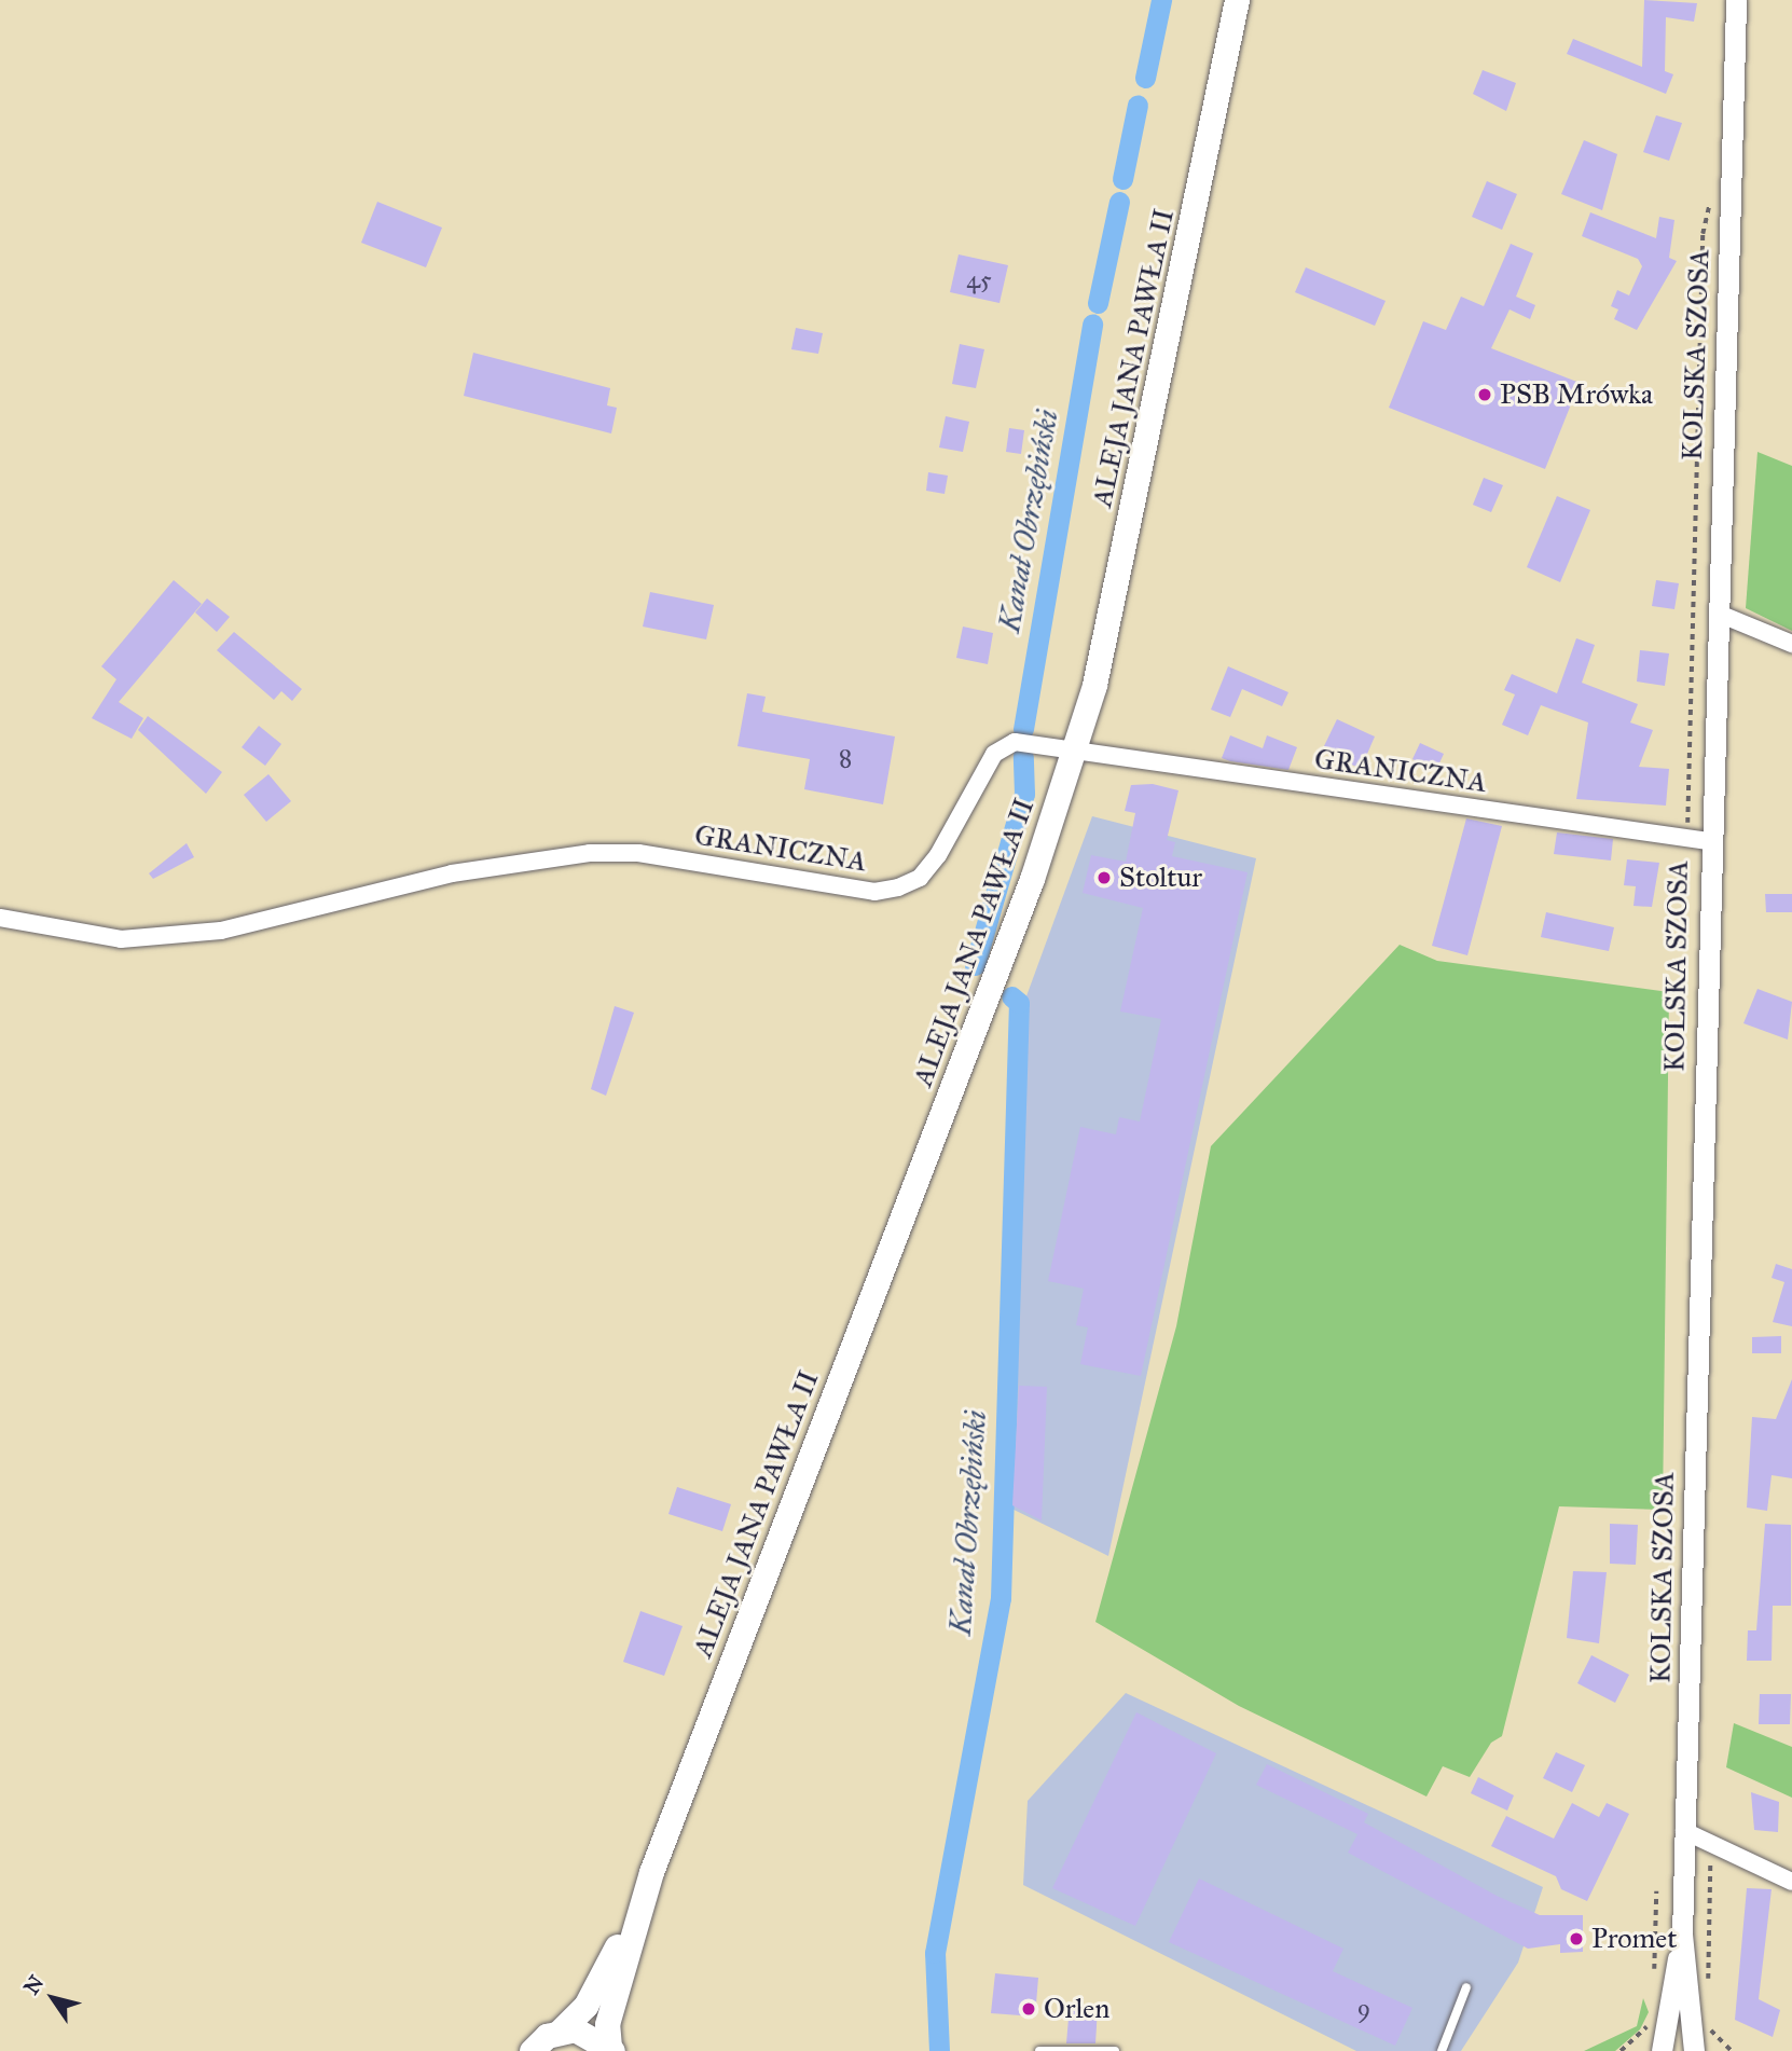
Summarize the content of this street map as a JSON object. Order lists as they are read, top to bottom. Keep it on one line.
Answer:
{"streets":{"main road":["ALEJA JANA PAWŁA II"],"street":["KOLSKA SZOSA","GRANICZNA"]},"crossings":[["KOLSKA SZOSA","GRANICZNA"],["ALEJA JANA PAWŁA II","GRANICZNA"]],"water":["Kanał Obrzębiński"],"places":["PSB Mrówka","Stoltur","Promet","Orlen"],"house_numbers":["45","8","9"],"north":"top left"}
